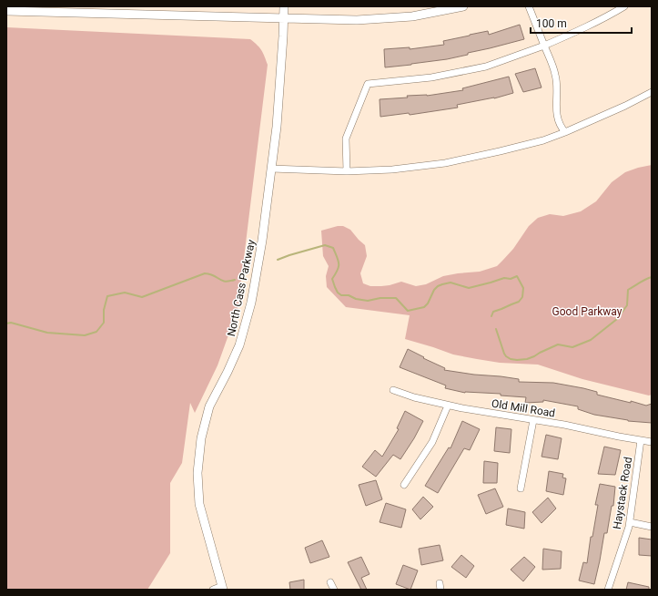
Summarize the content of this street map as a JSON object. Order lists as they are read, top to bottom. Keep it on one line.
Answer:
{"streets":{"street":["North Cass Parkway","Old Mill Road","Haystack Road"]},"crossings":[["Old Mill Road","Haystack Road"]],"parks":["Good Parkway"],"scale_bar":"100 m"}
